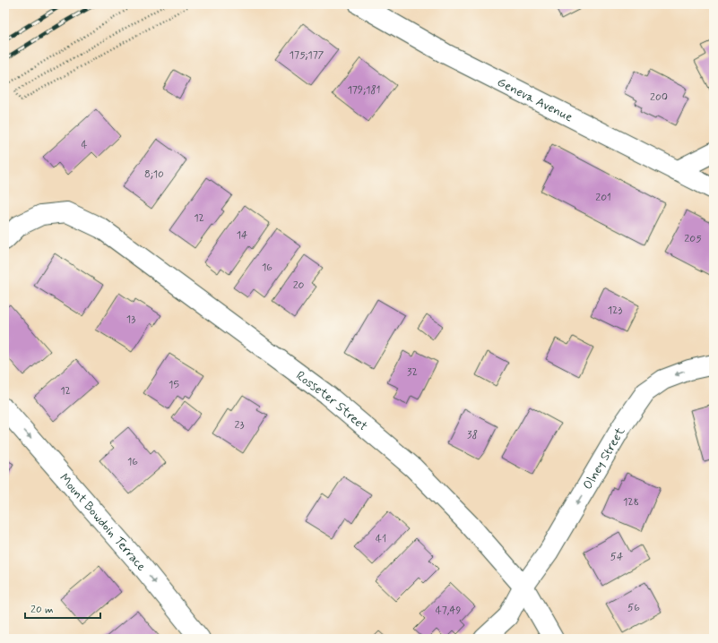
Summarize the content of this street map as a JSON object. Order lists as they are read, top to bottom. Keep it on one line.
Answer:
{"streets":{"street":["Geneva Avenue","Rosseter Street","Olney Street","Mount Bowdoin Terrace"]},"crossings":[["Rosseter Street","Olney Street"]],"one_way":["Olney Street","Mount Bowdoin Terrace"],"house_numbers":["175;177","179;181","200","4","8;10","201","12","14","205","16","20","123","13","32","15","12","23","38","16","128","41","54","56","47,49"],"scale_bar":"20 m"}
